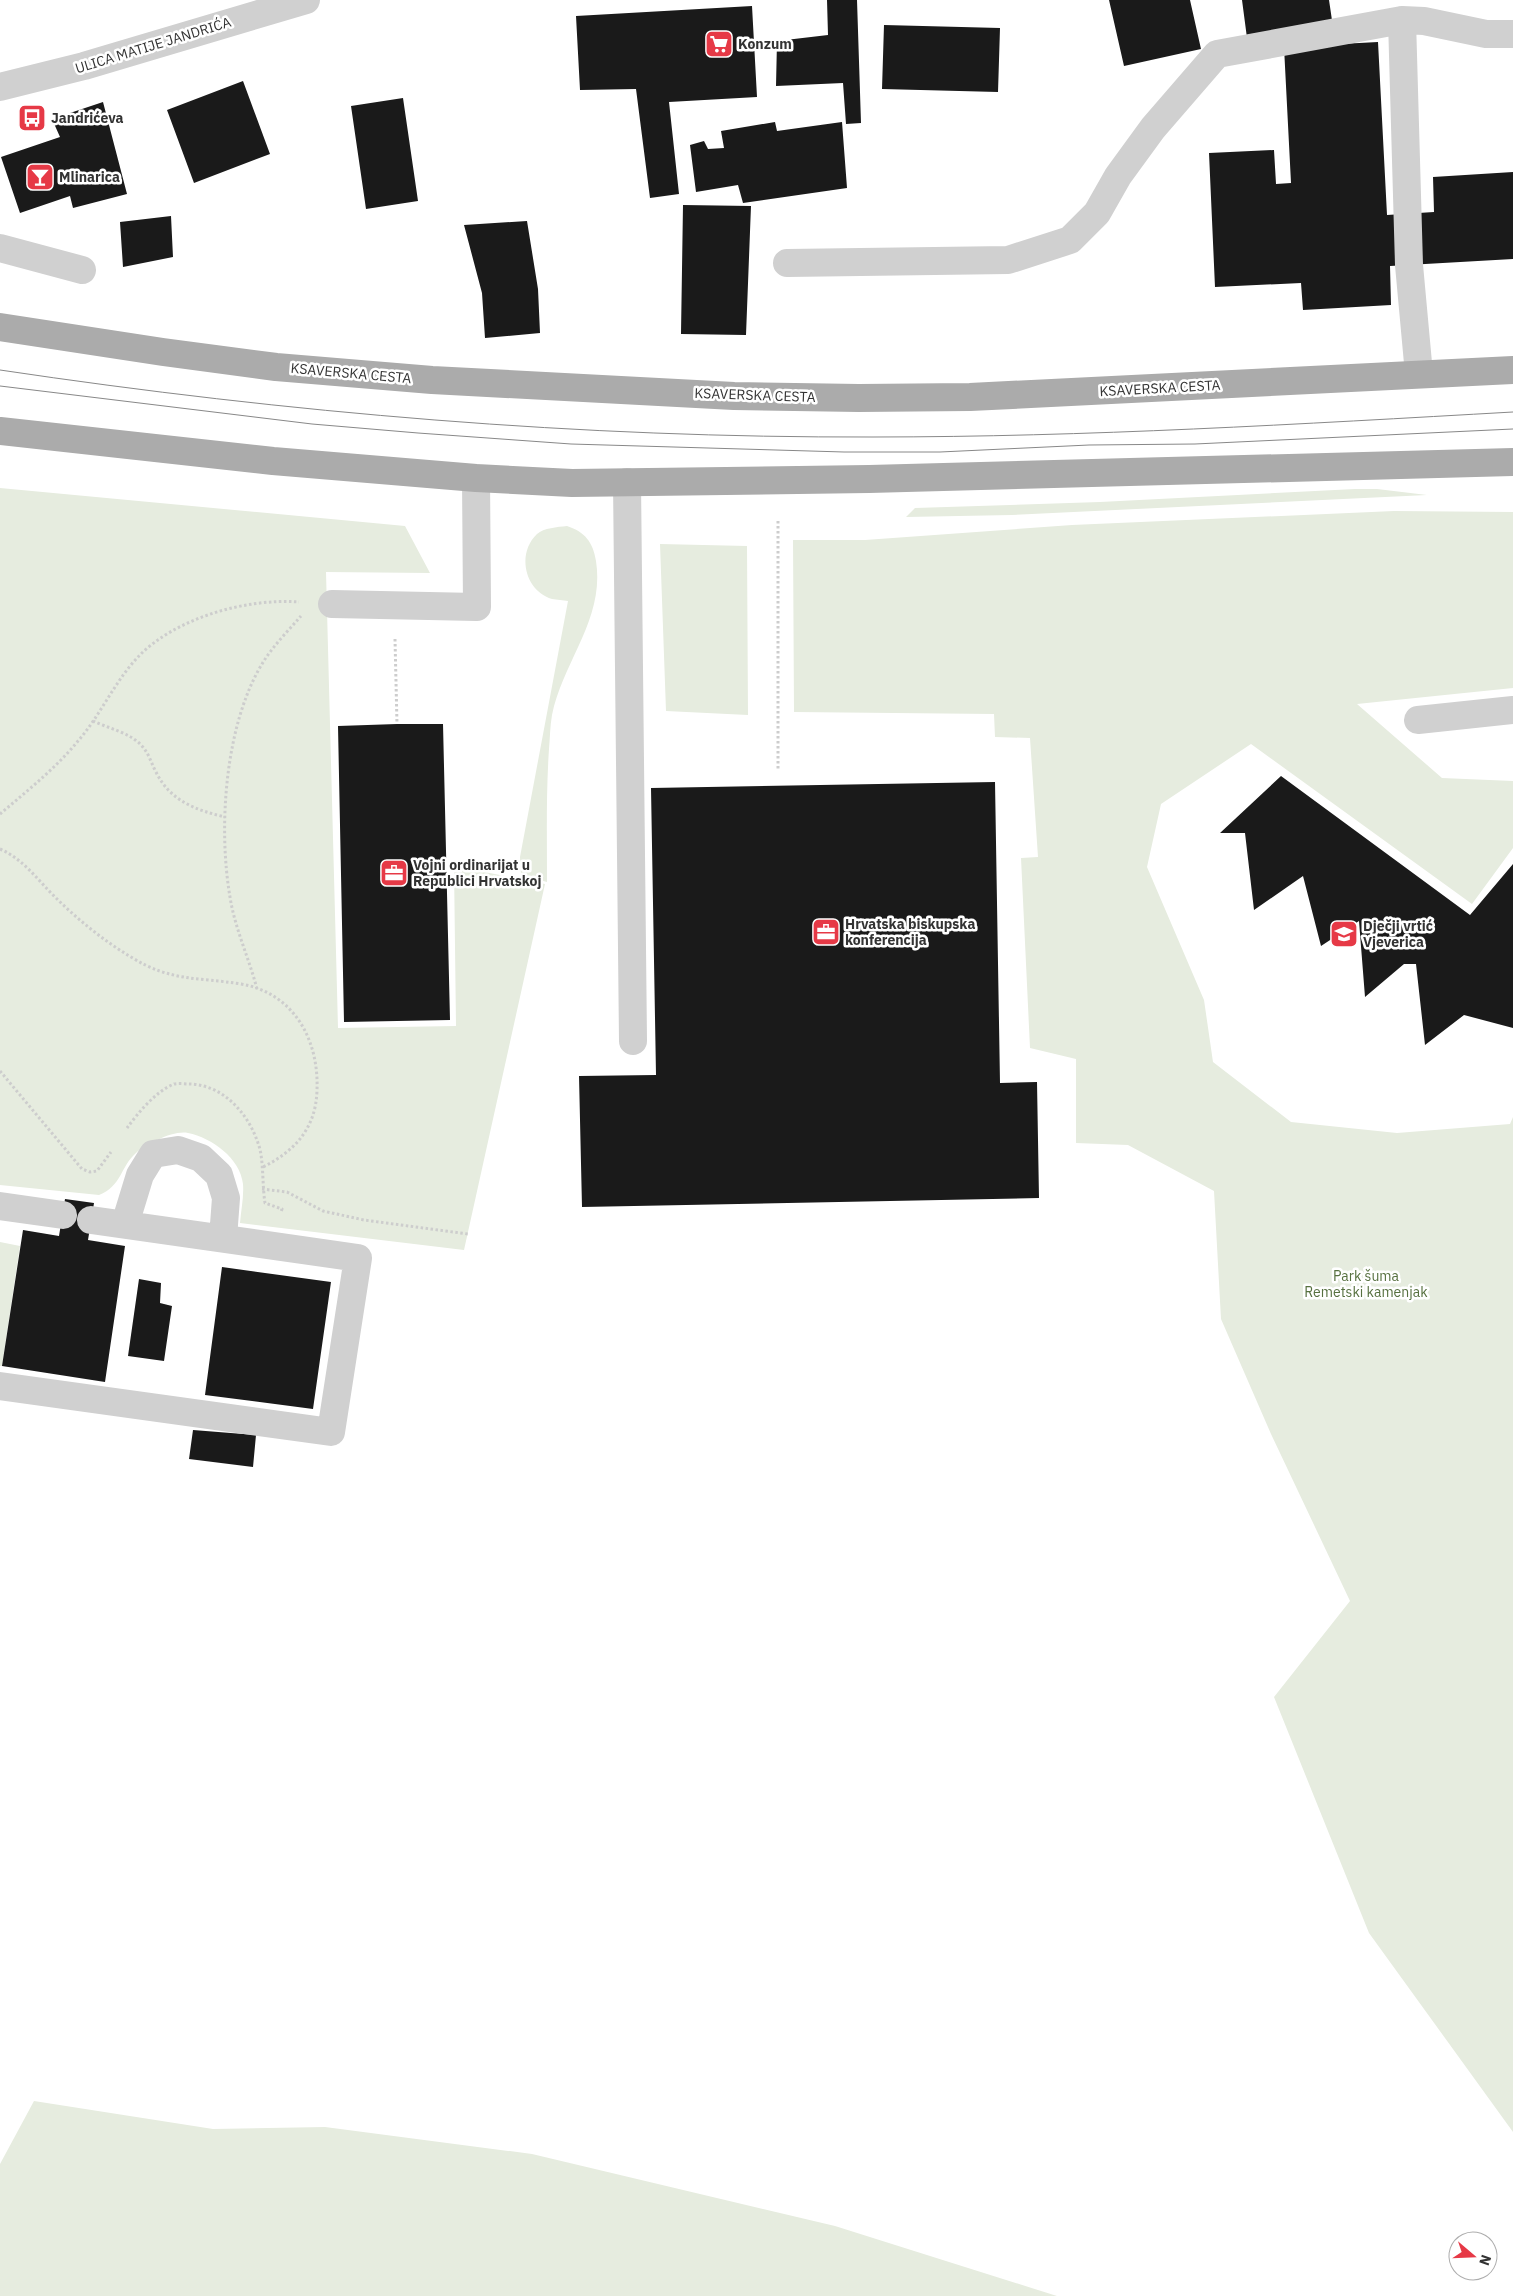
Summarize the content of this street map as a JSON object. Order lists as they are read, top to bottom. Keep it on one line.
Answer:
{"streets":{"main road":["KSAVERSKA CESTA"],"street":["ULICA MATIJE JANDRIĆA"]},"parks":["Park šuma Remetski kamenjak"],"places":{"supermarket":["Konzum"],"bus stop":["Jandrićeva"],"bar":["Mlinarica"],"office":["Vojni ordinarijat u Republici Hrvatskoj","Hrvatska biskupska konferencija"],"school or university":["Dječji vrtić Vjeverica"]},"north":"right"}
